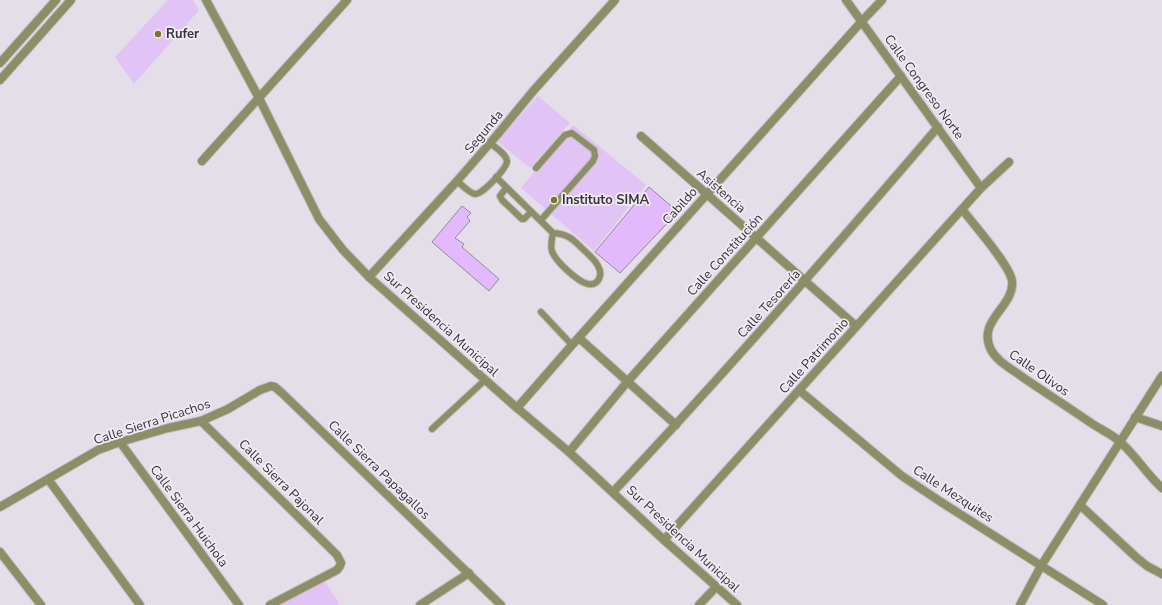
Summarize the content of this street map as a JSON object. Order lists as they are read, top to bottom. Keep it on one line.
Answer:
{"streets":{"street":["Calle Congreso Norte","Segunda","Asistencia","Cabildo","Calle Constitución","Calle Tesorería","Sur Presidencia Municipal","Calle Patrimonio","Calle Olivos","Calle Sierra Picachos","Calle Sierra Papagallos","Calle Sierra Pajonal","Calle Mezquites","Calle Sierra Huichola"]},"crossings":[["Calle Congreso Norte","Cabildo"],["Calle Congreso Norte","Calle Constitución"],["Calle Congreso Norte","Calle Tesorería"],["Calle Congreso Norte","Calle Patrimonio"],["Segunda","Sur Presidencia Municipal"],["Asistencia","Cabildo"],["Asistencia","Calle Constitución"],["Asistencia","Calle Tesorería"],["Asistencia","Calle Patrimonio"],["Cabildo","Sur Presidencia Municipal"],["Calle Constitución","Sur Presidencia Municipal"],["Calle Tesorería","Sur Presidencia Municipal"],["Sur Presidencia Municipal","Calle Patrimonio"],["Calle Patrimonio","Calle Olivos"],["Calle Patrimonio","Calle Mezquites"],["Calle Sierra Picachos","Calle Sierra Papagallos"],["Calle Sierra Picachos","Calle Sierra Pajonal"],["Calle Sierra Picachos","Calle Sierra Huichola"]],"places":["Rufer","Instituto SIMA"]}
